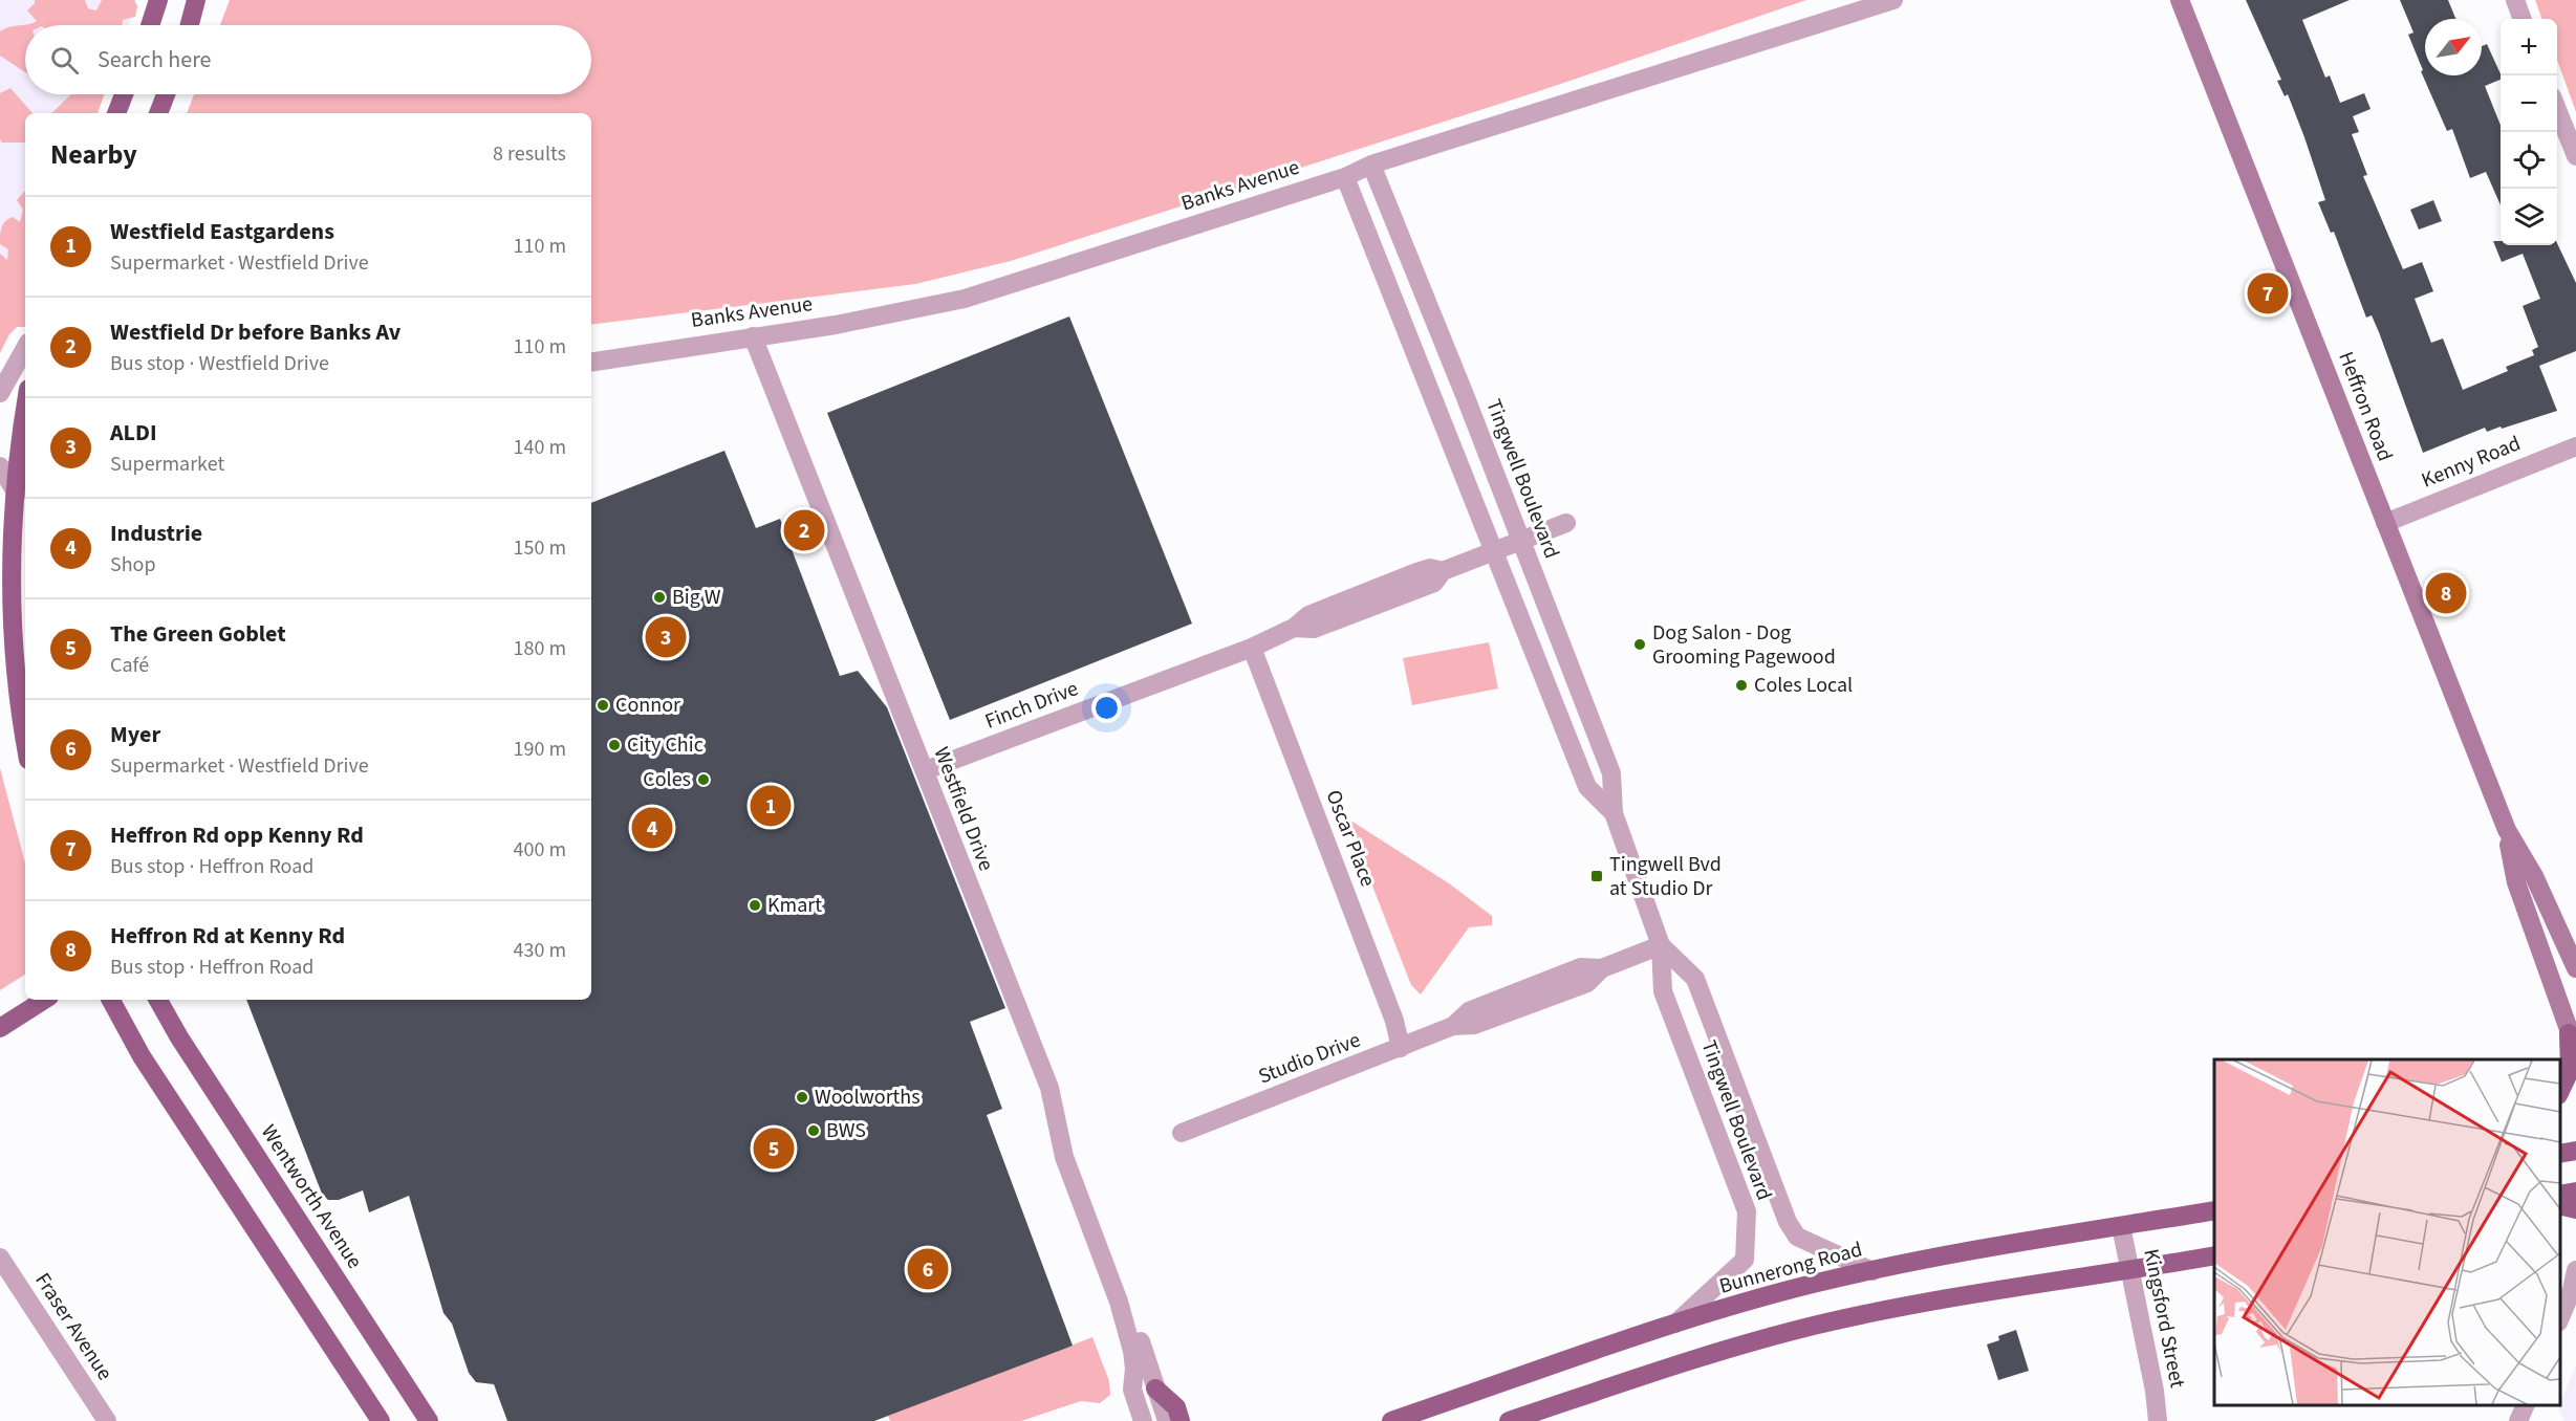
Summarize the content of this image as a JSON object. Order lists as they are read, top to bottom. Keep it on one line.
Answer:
{"streets":{"main road":["Heffron Road","Wentworth Avenue","Bunnerong Road"],"street":["Banks Avenue","Kenny Road","Tingwell Boulevard","Finch Drive","Westfield Drive","Oscar Place","Studio Drive","Kingsford Street","Fraser Avenue"]},"crossings":[["Banks Avenue","Tingwell Boulevard"],["Banks Avenue","Westfield Drive"],["Heffron Road","Kenny Road"],["Tingwell Boulevard","Finch Drive"],["Tingwell Boulevard","Studio Drive"],["Tingwell Boulevard","Bunnerong Road"],["Finch Drive","Westfield Drive"],["Finch Drive","Oscar Place"],["Oscar Place","Studio Drive"],["Bunnerong Road","Kingsford Street"]],"places":{"other":["Big W","Dog Salon - Dog Grooming Pagewood","Coles Local","Connor","City Chic","Coles","Kmart","Woolworths","BWS"],"transit":["Tingwell Bvd at Studio Dr"]},"north":"top right","page":{"map_buttons":["+","−"],"search":"Search here","heading":["Nearby","8 results"],"list":[{"mark":"1","name":"Westfield Eastgardens","note":"Supermarket · Westfield Drive","value":"110 m"},{"mark":"2","name":"Westfield Dr before Banks Av","note":"Bus stop · Westfield Drive","value":"110 m"},{"mark":"3","name":"ALDI","note":"Supermarket","value":"140 m"},{"mark":"4","name":"Industrie","note":"Shop","value":"150 m"},{"mark":"5","name":"The Green Goblet","note":"Café","value":"180 m"},{"mark":"6","name":"Myer","note":"Supermarket · Westfield Drive","value":"190 m"},{"mark":"7","name":"Heffron Rd opp Kenny Rd","note":"Bus stop · Heffron Road","value":"400 m"},{"mark":"8","name":"Heffron Rd at Kenny Rd","note":"Bus stop · Heffron Road","value":"430 m"}],"pins":["7","2","8","3","1","4","5","6"]}}
